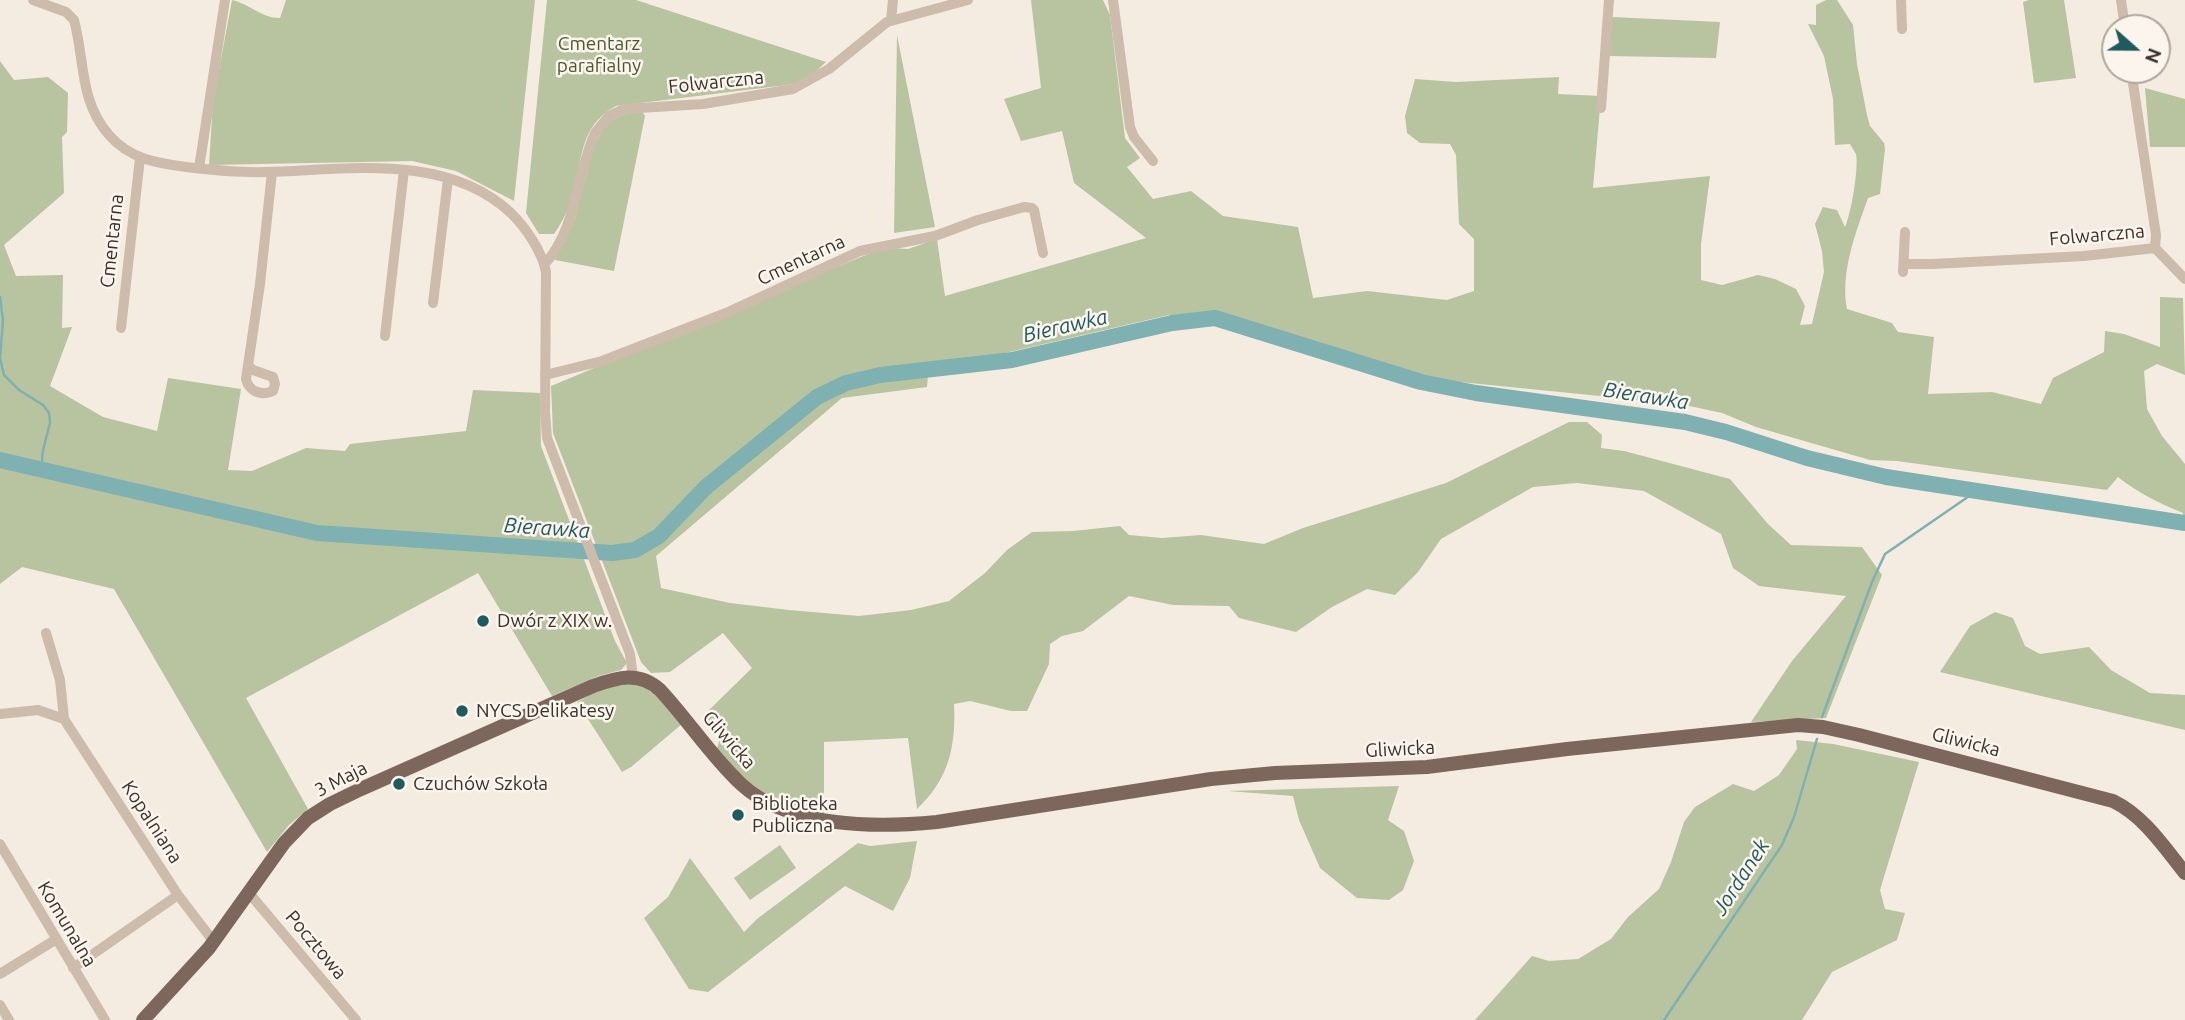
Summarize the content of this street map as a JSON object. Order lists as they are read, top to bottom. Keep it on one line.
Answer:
{"streets":{"main road":["Gliwicka","3 Maja"],"street":["Folwarczna","Cmentarna","Kopalniana","Komunalna","Pocztowa"]},"crossings":[["Gliwicka","3 Maja"],["3 Maja","Kopalniana"],["3 Maja","Pocztowa"]],"water":["Bierawka","Jordanek"],"parks":["Cmentarz parafialny"],"places":["Dwór z XIX w.","NYCS Delikatesy","Czuchów Szkoła","Biblioteka Publiczna"],"north":"right"}
